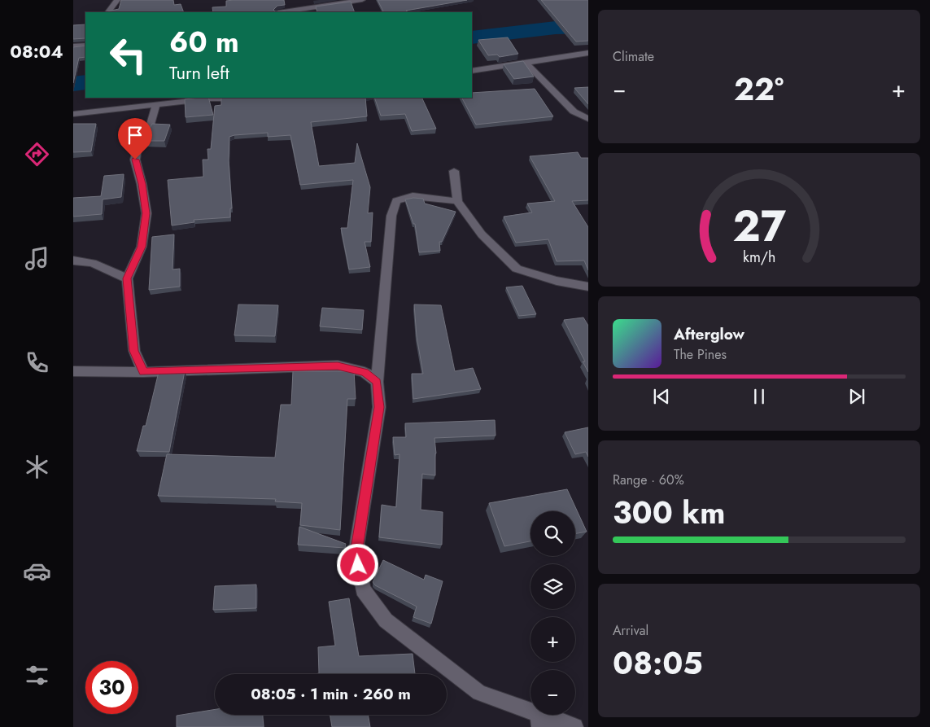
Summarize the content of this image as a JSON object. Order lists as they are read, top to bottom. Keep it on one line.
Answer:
{"page":{"tabs":"08:04","tile":["Climate",["Range · 60%","300 km"],["Arrival","08:05"]],"turn":["60 m","Turn left"],"heat":["−","22°","+"],"song":["Afterglow","The Pines"],"map_buttons":["+","−"],"limit":"30","trip":"08:05 · 1 min · 260 m","gauge":["27","km/h"]}}
